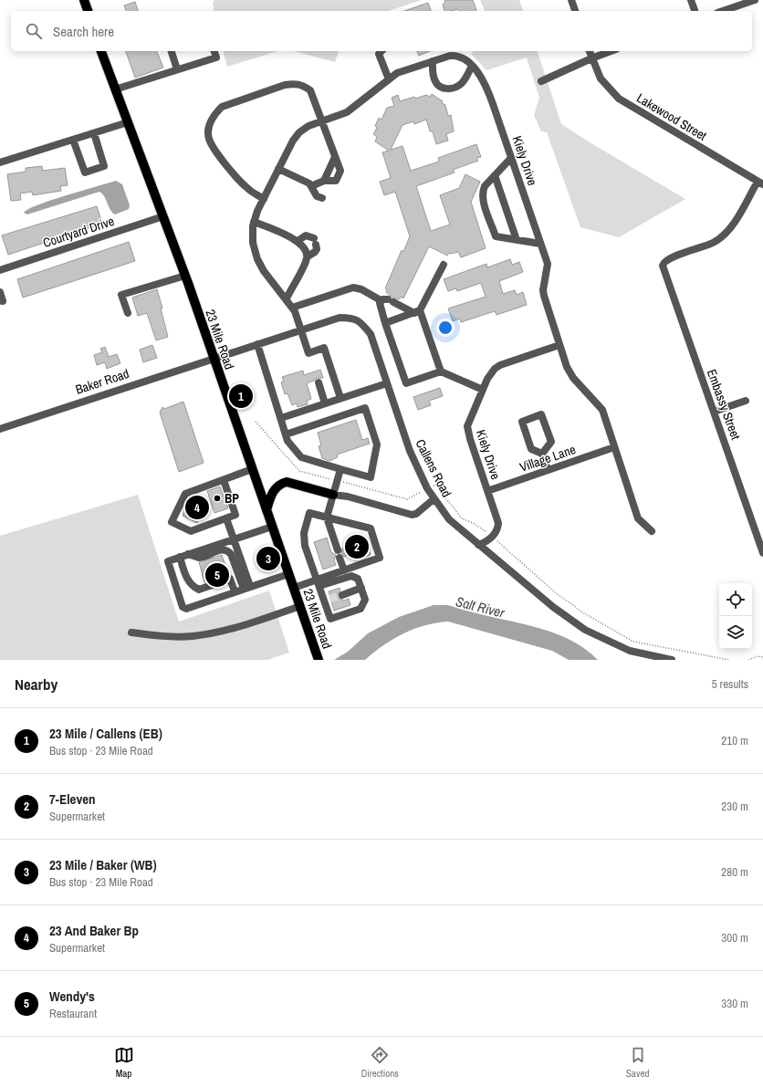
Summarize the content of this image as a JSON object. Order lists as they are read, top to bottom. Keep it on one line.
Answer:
{"streets":{"main road":["23 Mile Road"],"street":["Lakewood Street","Kiely Drive","Courtyard Drive","Baker Road","Embassy Street","Village Lane","Callens Road"]},"crossings":[["Lakewood Street","Embassy Street"],["Kiely Drive","Village Lane"],["Kiely Drive","Callens Road"],["Courtyard Drive","23 Mile Road"],["23 Mile Road","Baker Road"],["23 Mile Road","Callens Road"],["Baker Road","Callens Road"]],"water":["Salt River"],"places":["BP"],"page":{"search":"Search here","pins":["1","4","2","3","5"],"heading":["Nearby","5 results"],"list":[{"mark":"1","name":"23 Mile / Callens (EB)","note":"Bus stop · 23 Mile Road","value":"210 m"},{"mark":"2","name":"7-Eleven","note":"Supermarket","value":"230 m"},{"mark":"3","name":"23 Mile / Baker (WB)","note":"Bus stop · 23 Mile Road","value":"280 m"},{"mark":"4","name":"23 And Baker Bp","note":"Supermarket","value":"300 m"},{"mark":"5","name":"Wendy's","note":"Restaurant","value":"330 m"}],"nav":["Map","Directions","Saved"]}}
